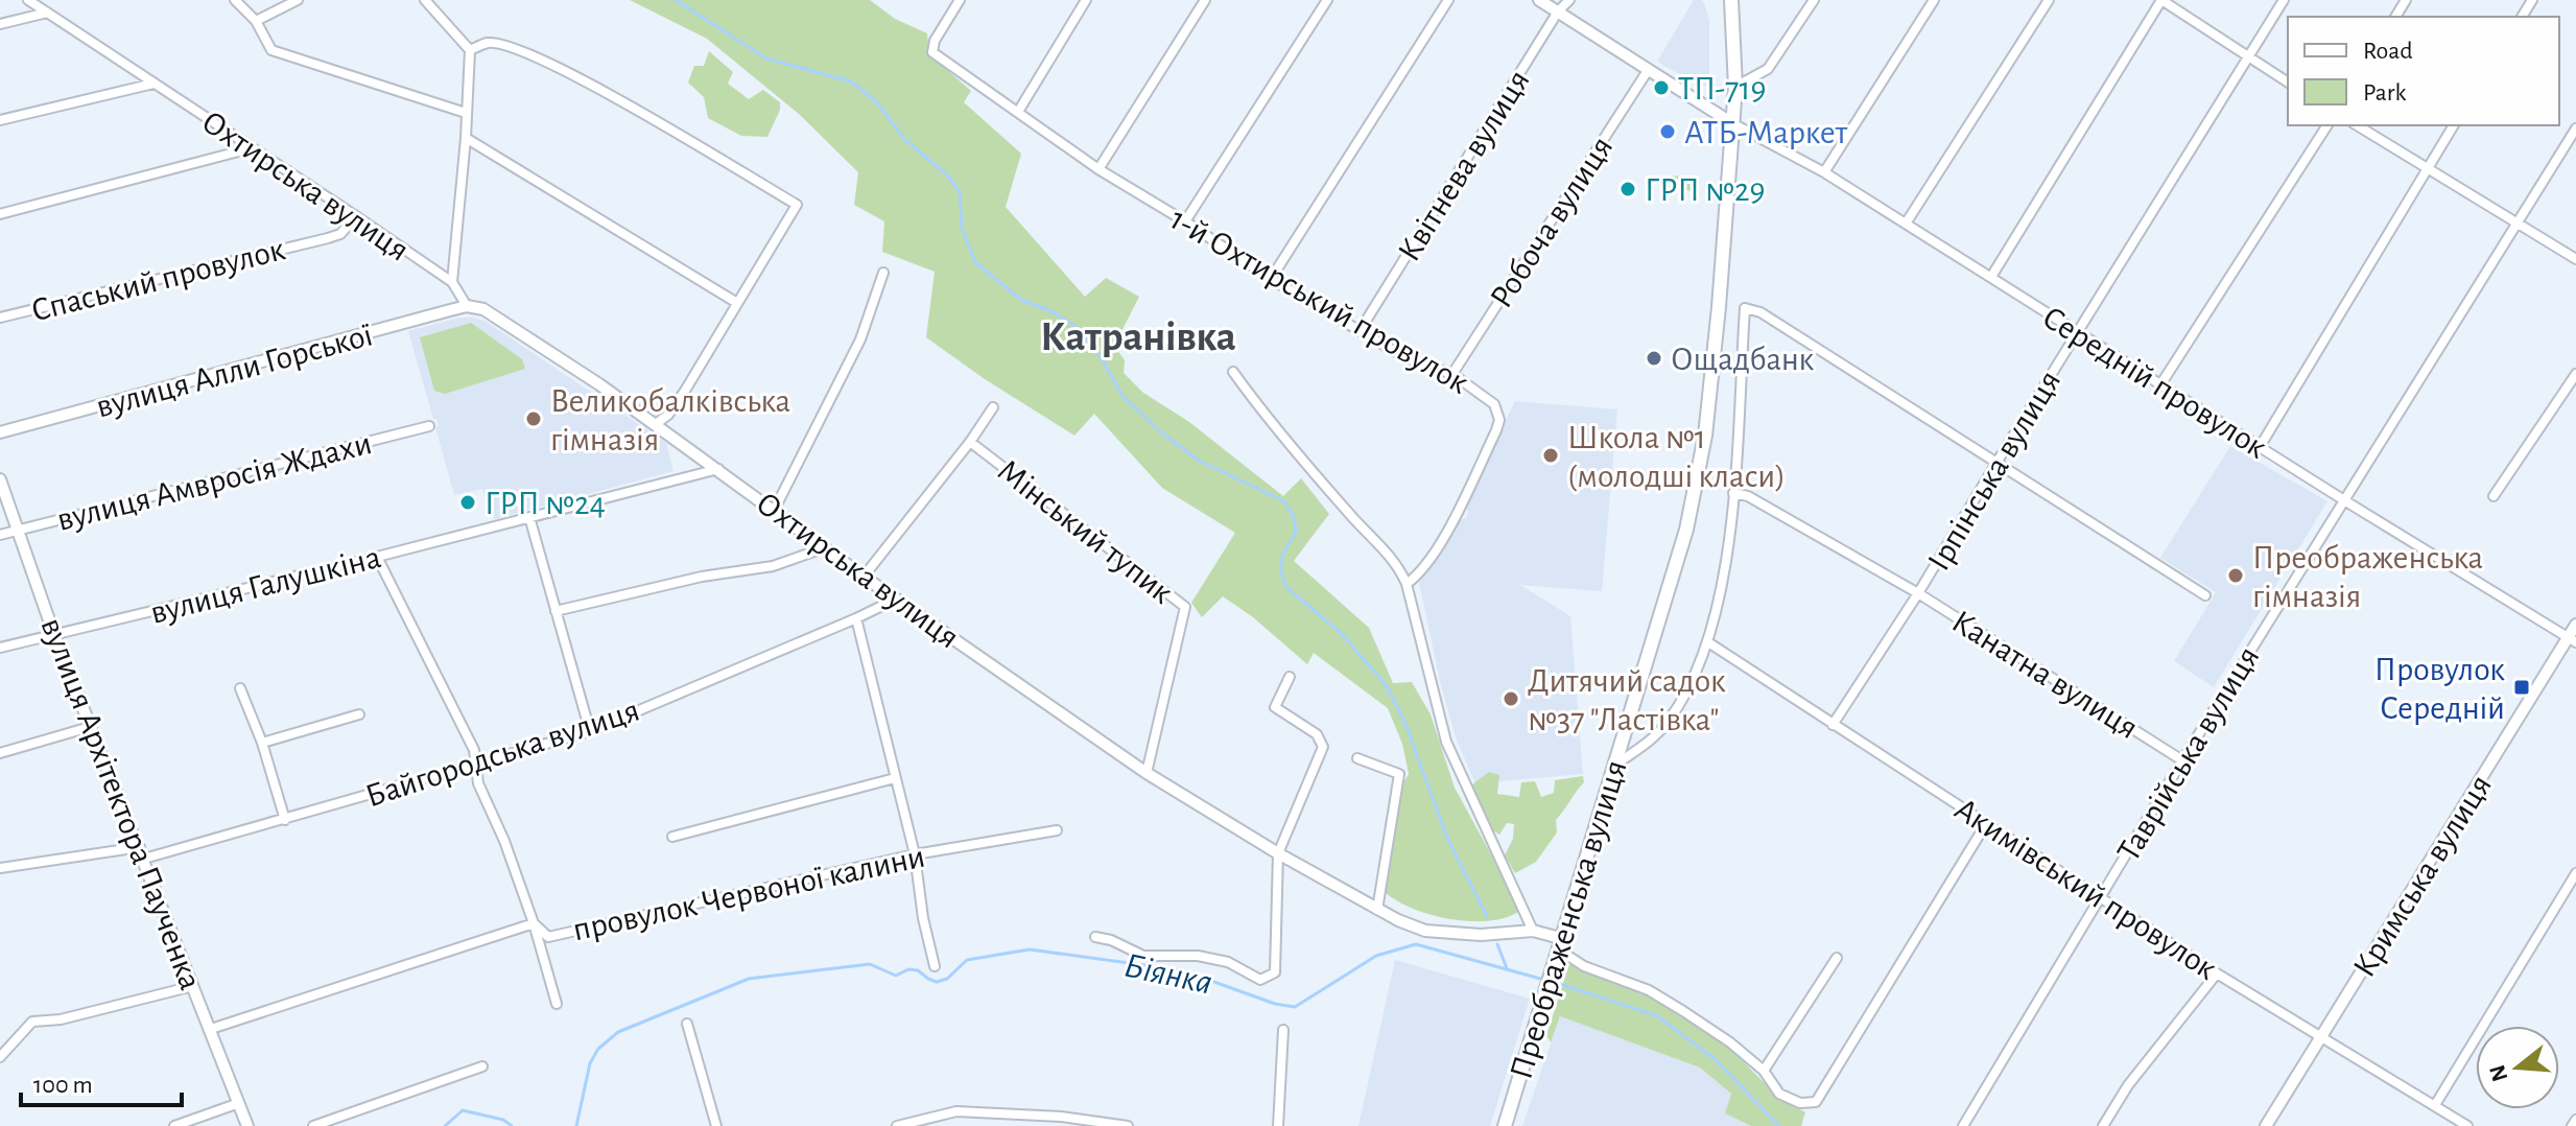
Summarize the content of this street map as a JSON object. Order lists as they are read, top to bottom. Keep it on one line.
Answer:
{"streets":{"main road":["Преображенська вулиця"],"street":["Квітнева вулиця","Охтирська вулиця","Робоча вулиця","Спаський провулок","1-й Охтирський провулок","вулиця Алли Горської","Середній провулок","Ірпінська вулиця","вулиця Амвросія Ждахи","Мінський тупик","вулиця Галушкіна","Канатна вулиця","Байгородська вулиця","Таврійська вулиця","вулиця Архітектора Паученка","Кримська вулиця","Акимівський провулок","провулок Червоної калини"]},"crossings":[["Квітнева вулиця","1-й Охтирський провулок"],["Охтирська вулиця","Спаський провулок"],["Охтирська вулиця","вулиця Алли Горської"],["Охтирська вулиця","Мінський тупик"],["Охтирська вулиця","вулиця Галушкіна"],["Охтирська вулиця","Байгородська вулиця"],["Охтирська вулиця","Преображенська вулиця"],["Робоча вулиця","1-й Охтирський провулок"],["Середній провулок","Ірпінська вулиця"],["Середній провулок","Таврійська вулиця"],["Середній провулок","Кримська вулиця"],["Середній провулок","Преображенська вулиця"],["Ірпінська вулиця","Канатна вулиця"],["Ірпінська вулиця","Акимівський провулок"],["вулиця Амвросія Ждахи","вулиця Архітектора Паученка"],["вулиця Галушкіна","вулиця Архітектора Паученка"],["Канатна вулиця","Таврійська вулиця"],["Байгородська вулиця","вулиця Архітектора Паученка"],["Таврійська вулиця","Акимівський провулок"],["вулиця Архітектора Паученка","провулок Червоної калини"],["Кримська вулиця","Акимівський провулок"]],"districts":["Катранівка"],"water":["Біянка"],"places":{"other":["ТП-719","АТБ-Маркет","ГРП №29","Ощадбанк","Великобалківська гімназія","Школа №1 (молодші класи)","ГРП №24","Преображенська гімназія","Дитячий садок №37 \"Ластівка\""],"transit":["Провулок Середній"]},"legend":["Road","Park"],"scale_bar":"100 m","north":"left"}
